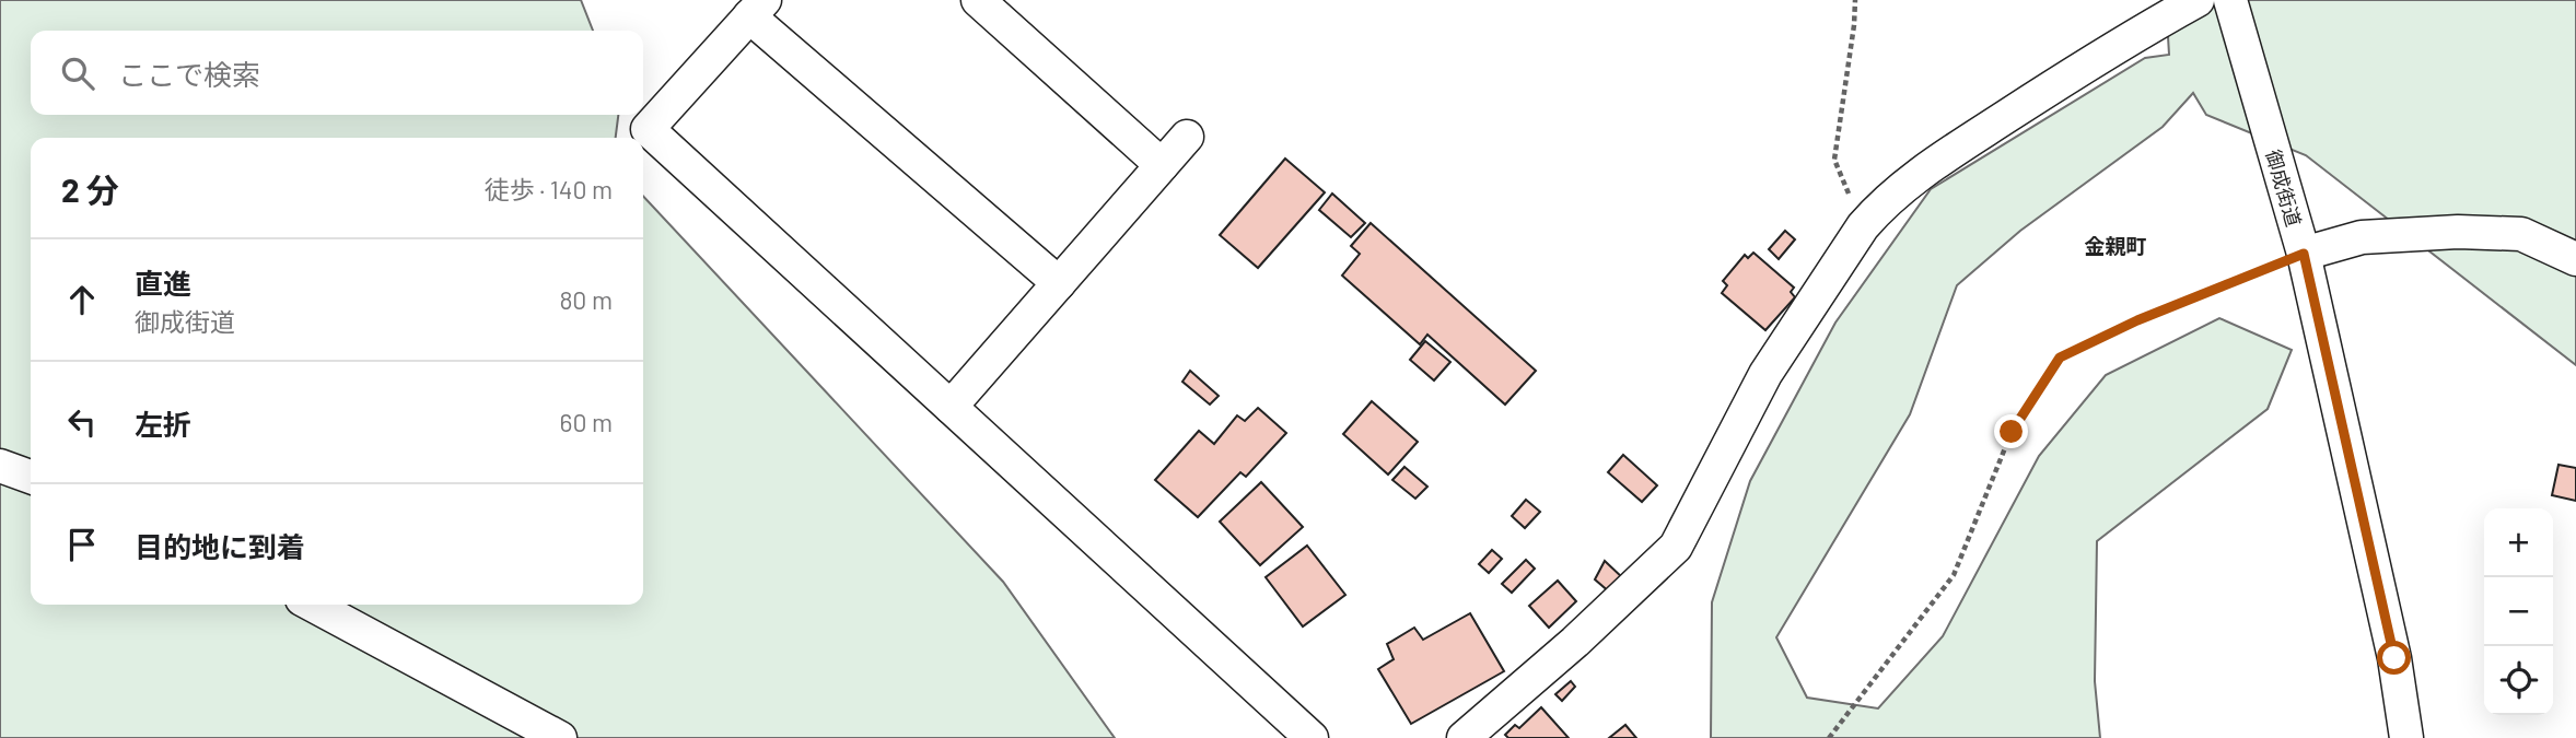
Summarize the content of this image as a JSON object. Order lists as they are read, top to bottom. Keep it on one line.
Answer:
{"streets":{"street":["御成街道"]},"districts":["金親町"],"page":{"search":"ここで検索","heading":["2 分","徒歩 · 140 m"],"list":[["直進","御成街道","80 m"],["左折","60 m"],"目的地に到着"],"map_buttons":["+","−"]}}
